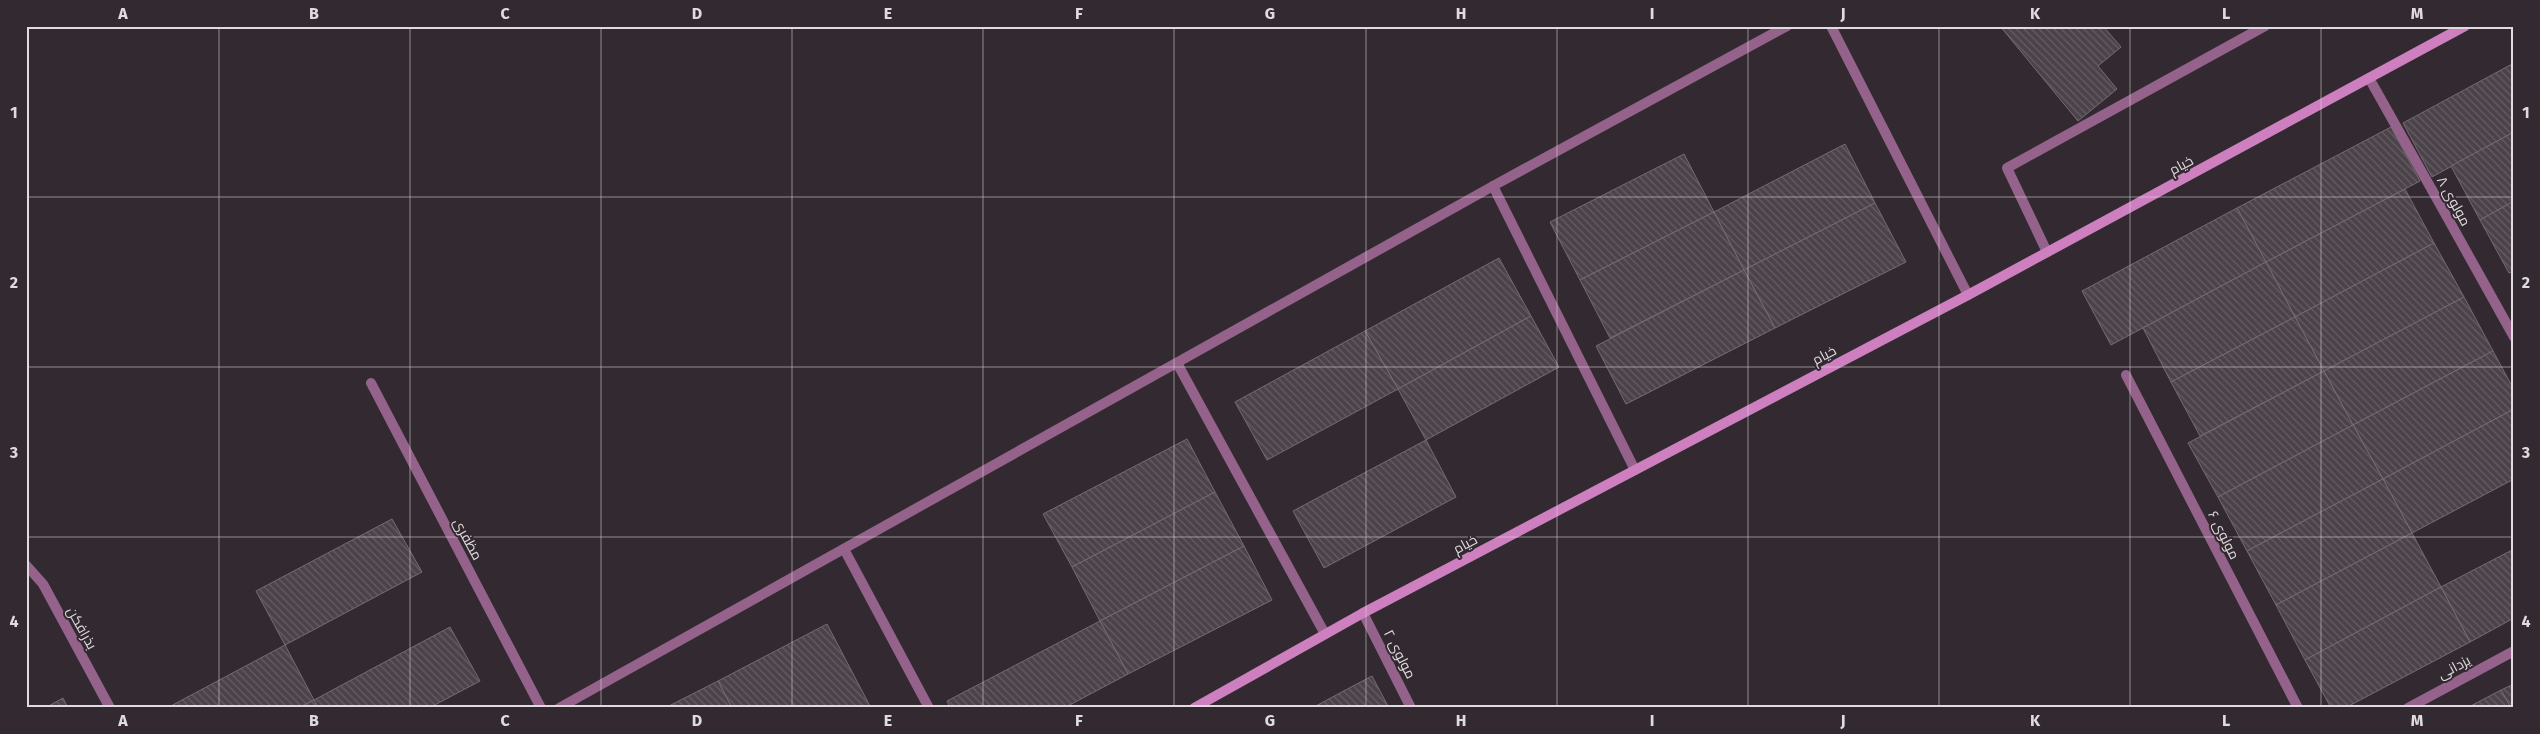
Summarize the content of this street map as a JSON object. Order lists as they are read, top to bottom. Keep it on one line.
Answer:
{"streets":{"street":["خیام","مولوی ۸","مولوی ۶","مظفری","بذرافکن","مولوی ۲","یزدانی"]},"crossings":[["خیام","مولوی ۸"],["خیام","مولوی ۲"]],"grid":{"columns":["A","B","C","D","E","F","G","H","I","J","K","L","M"],"rows":["1","2","3","4"]}}
